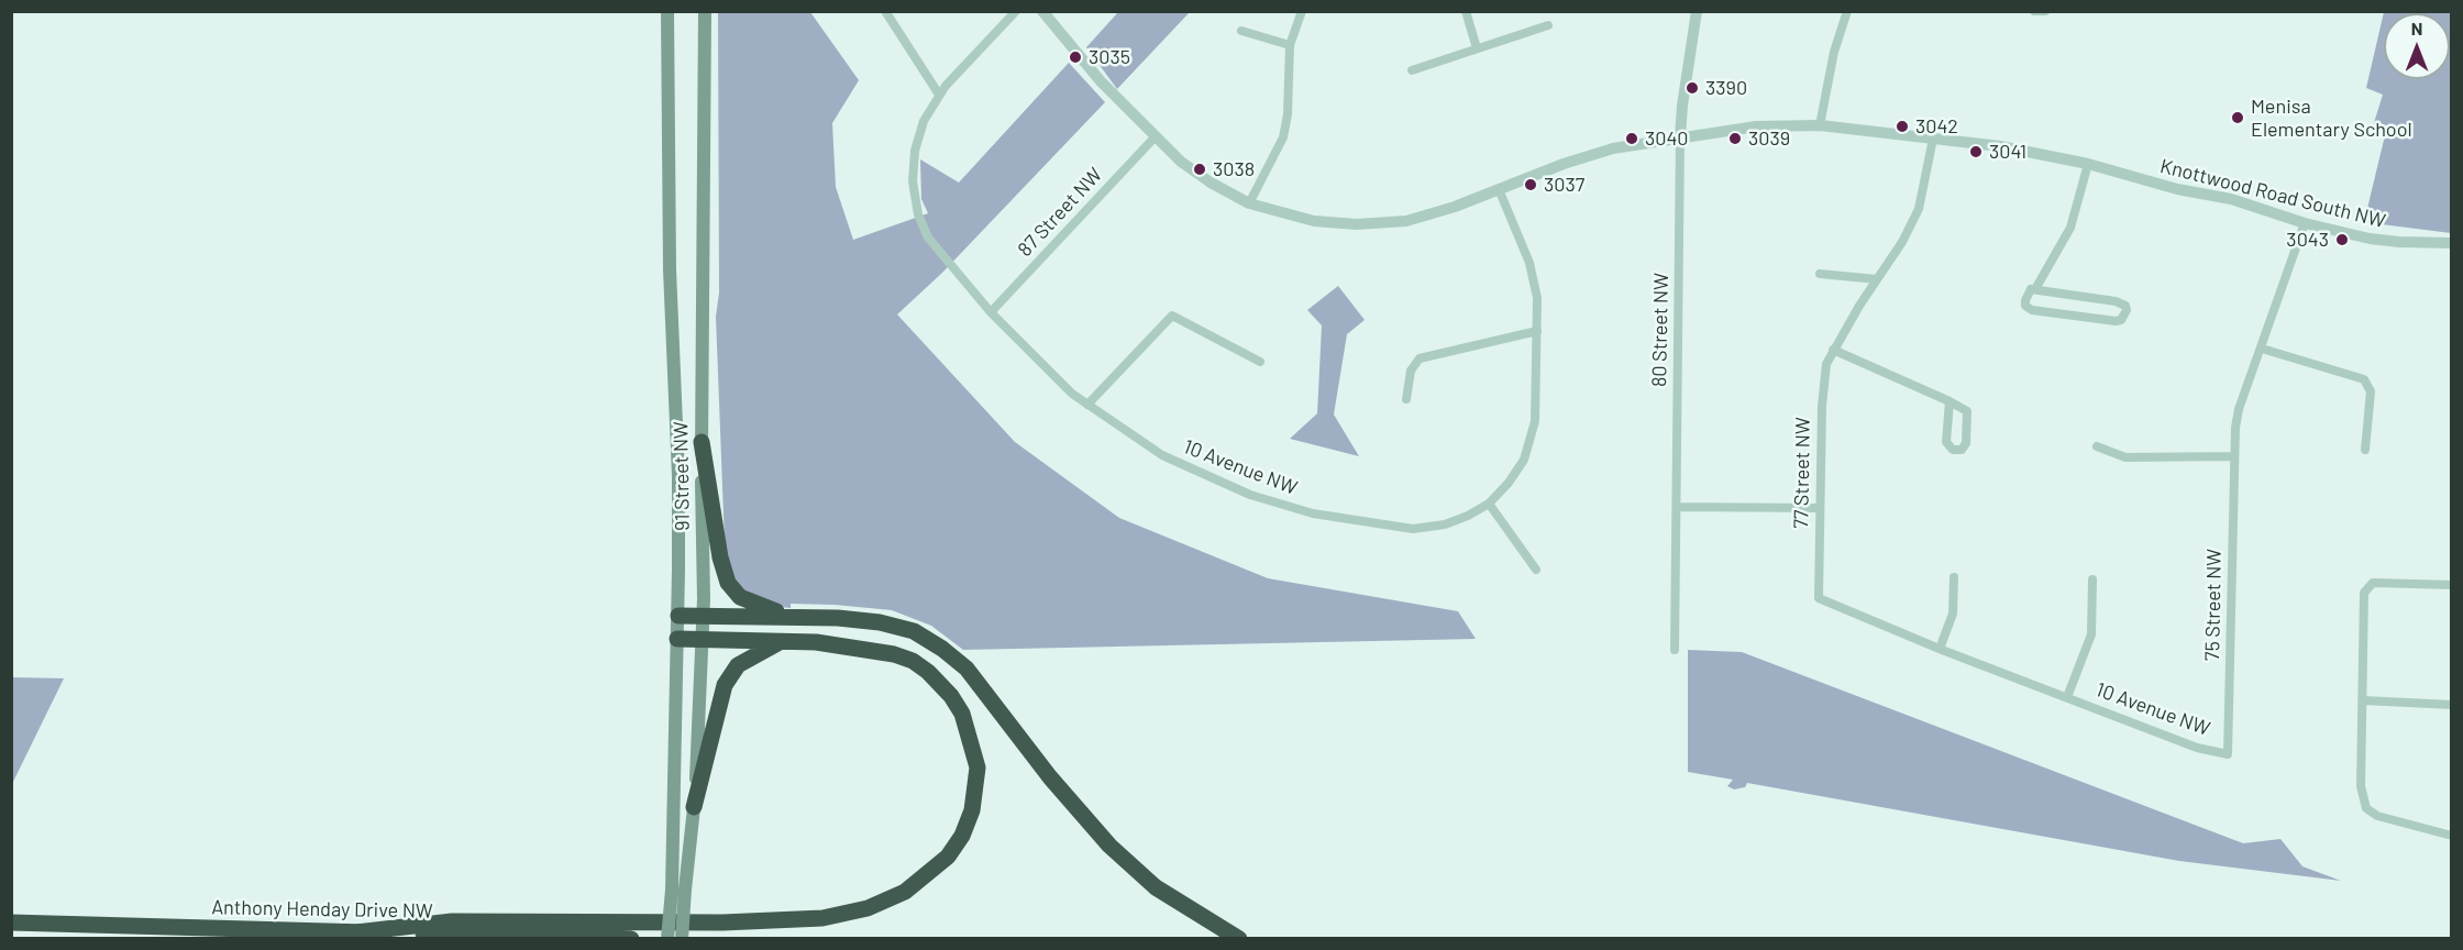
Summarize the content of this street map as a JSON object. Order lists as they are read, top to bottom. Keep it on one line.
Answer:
{"streets":{"highway":["Anthony Henday Drive NW"],"main road":["91 Street NW"],"street":["Knottwood Road South NW","87 Street NW","80 Street NW","10 Avenue NW","77 Street NW","75 Street NW"]},"crossings":[["Knottwood Road South NW","87 Street NW"],["Knottwood Road South NW","80 Street NW"],["Knottwood Road South NW","77 Street NW"],["Knottwood Road South NW","75 Street NW"],["87 Street NW","10 Avenue NW"],["10 Avenue NW","77 Street NW"],["10 Avenue NW","75 Street NW"]],"places":["3035","3390","Menisa Elementary School","3042","3040","3039","3041","3038","3037","3043"],"north":"top"}
